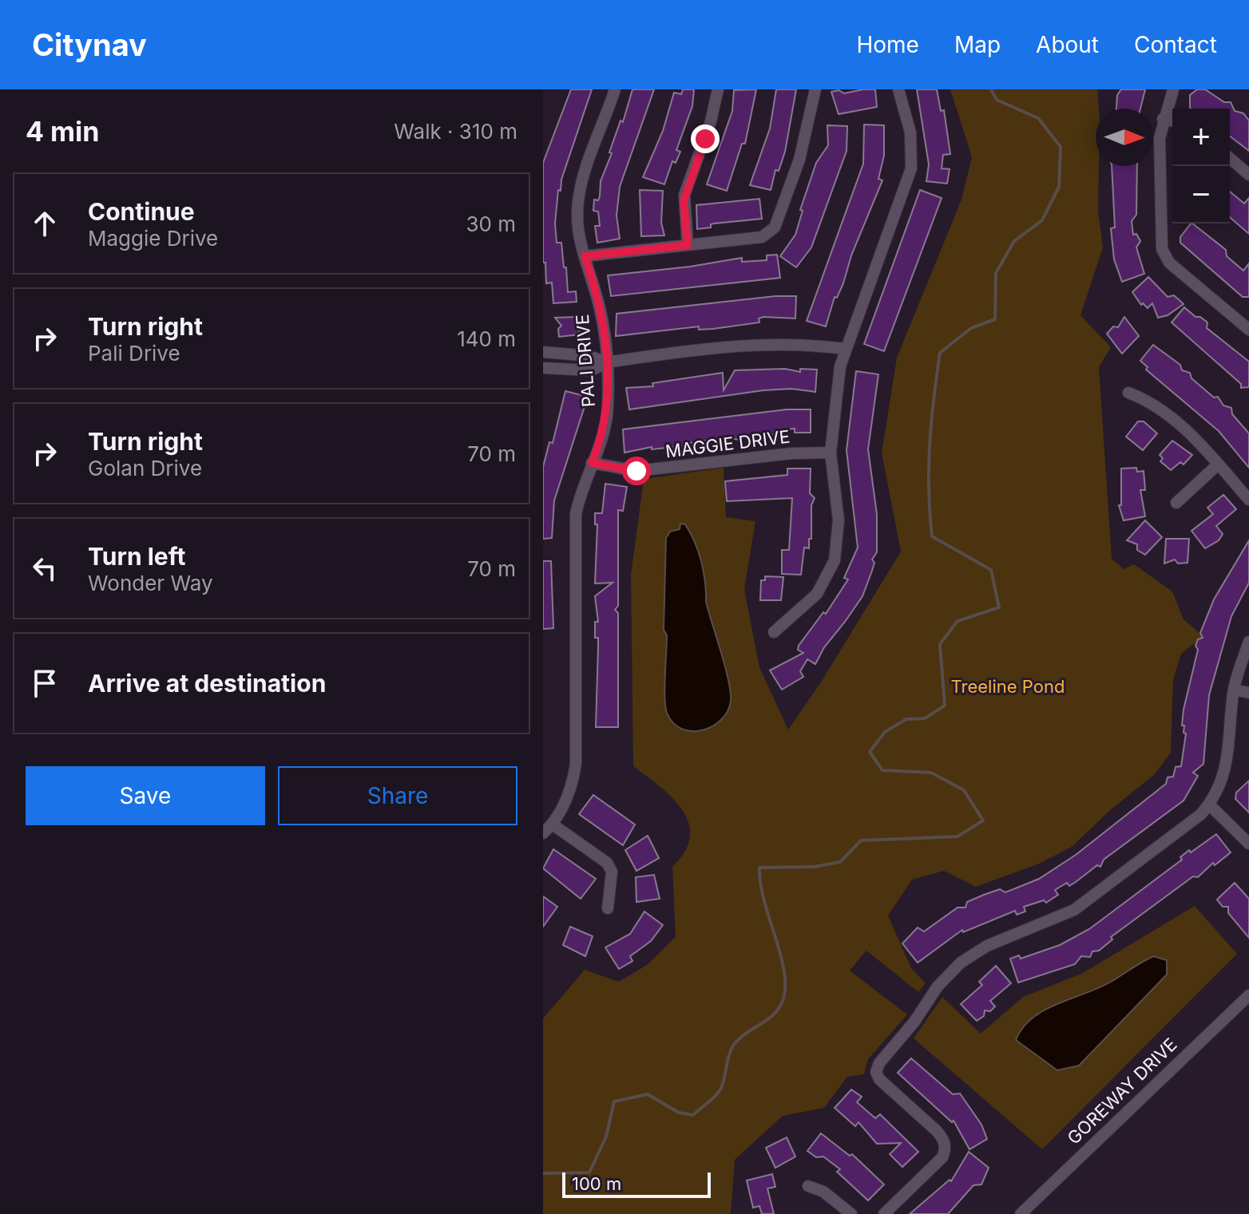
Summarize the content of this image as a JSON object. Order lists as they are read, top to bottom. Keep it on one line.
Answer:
{"streets":{"street":["PALI DRIVE","MAGGIE DRIVE","GOREWAY DRIVE"]},"crossings":[["PALI DRIVE","MAGGIE DRIVE"]],"parks":["Treeline Pond"],"scale_bar":"100 m","north":"right","page":{"header":"Citynav","nav":["Home","Map","About","Contact"],"heading":["4 min","Walk · 310 m"],"map_buttons":["+","−"],"list":[["Continue","Maggie Drive","30 m"],["Turn right","Pali Drive","140 m"],["Turn right","Golan Drive","70 m"],["Turn left","Wonder Way","70 m"],"Arrive at destination"],"buttons":["Save","Share"],"scale":"100 m"}}
